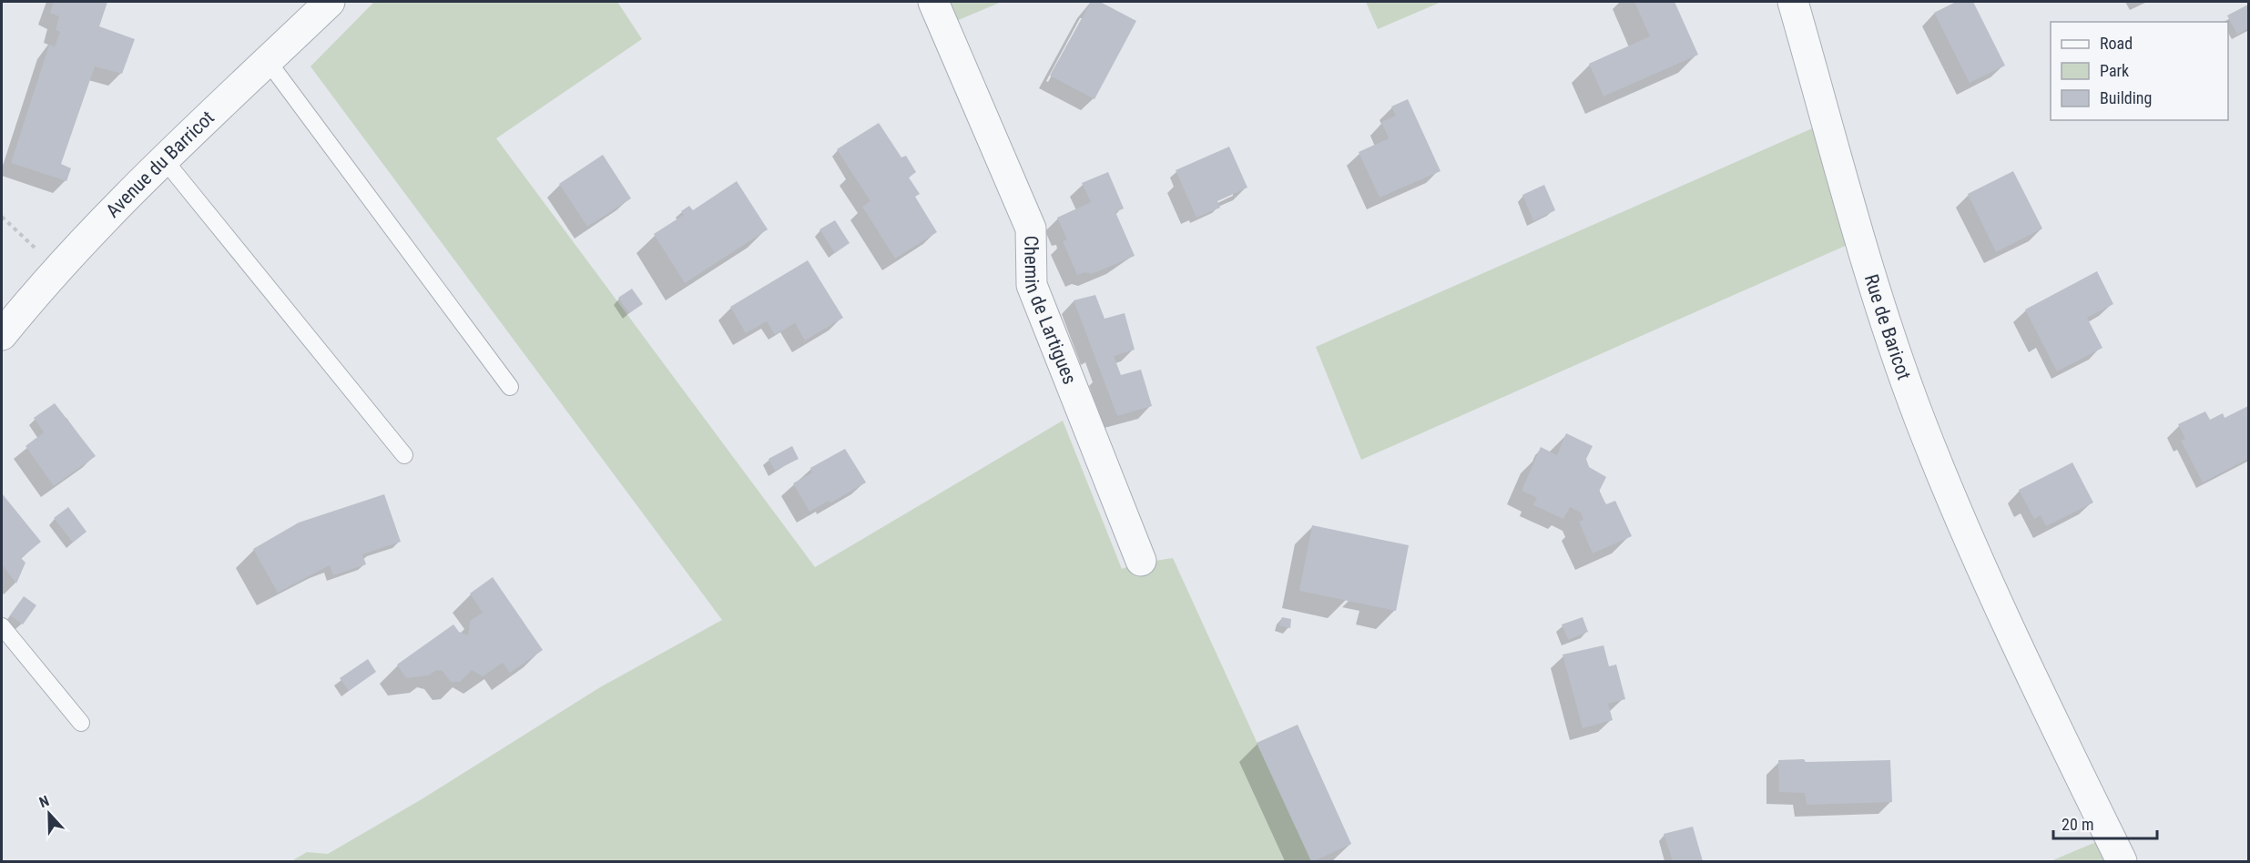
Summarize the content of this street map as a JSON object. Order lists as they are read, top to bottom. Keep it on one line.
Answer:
{"streets":{"street":["Avenue du Barricot","Chemin de Lartigues","Rue de Baricot"]},"legend":["Road","Park","Building"],"scale_bar":"20 m","north":"top"}
